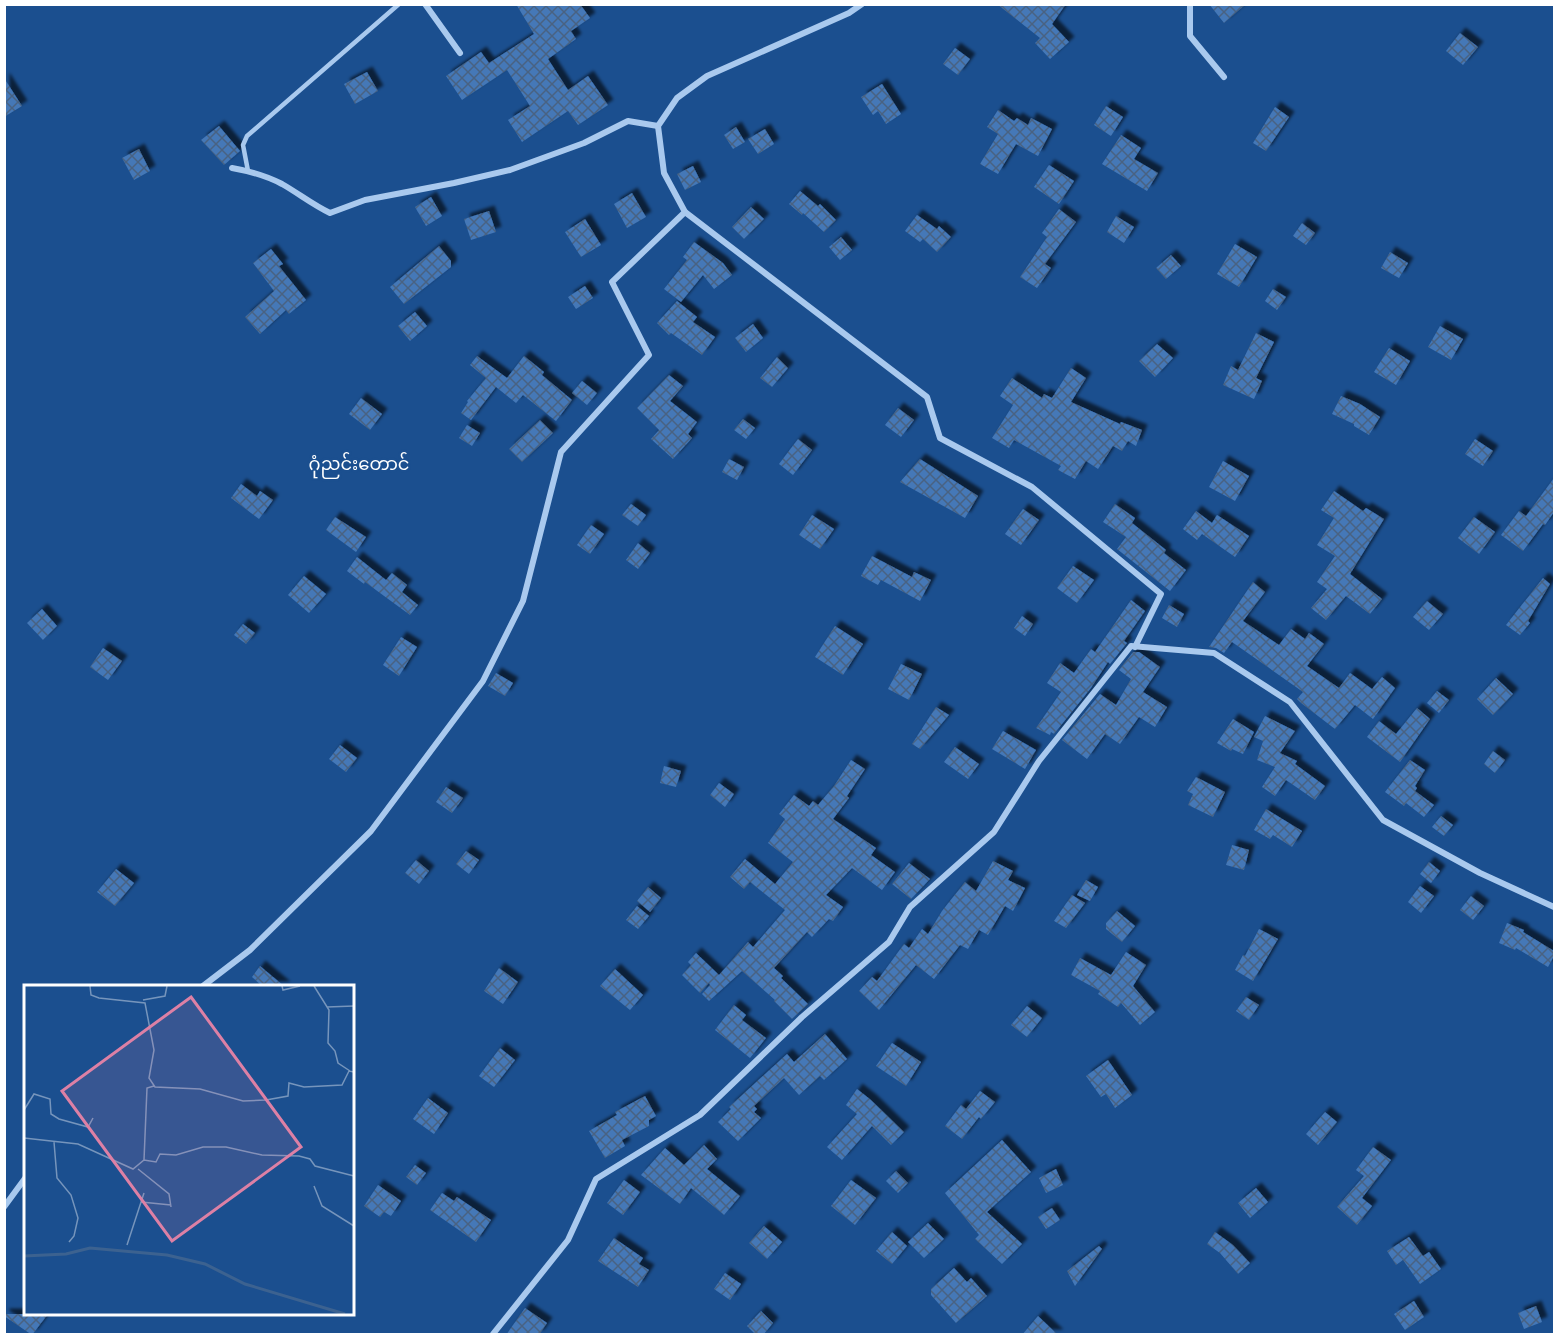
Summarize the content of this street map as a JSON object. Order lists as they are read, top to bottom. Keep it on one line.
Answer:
{"districts":["ဂုံညင်းတောင်"]}
